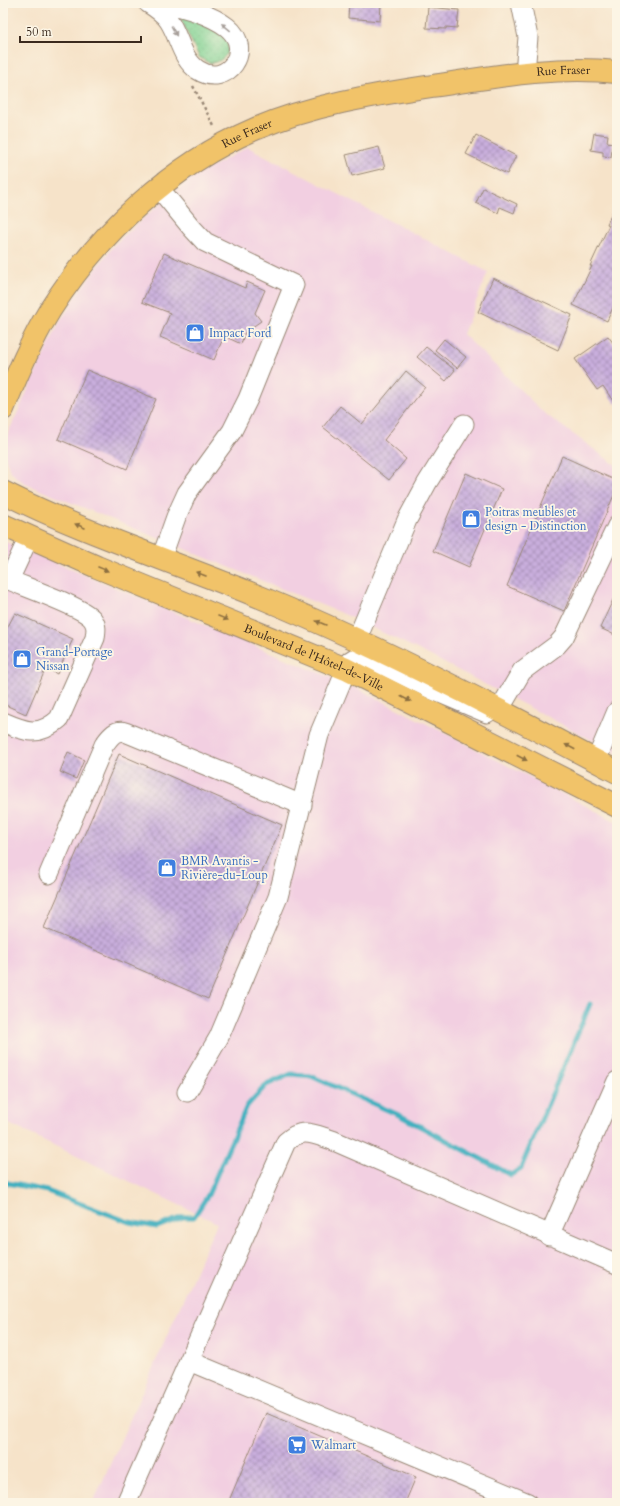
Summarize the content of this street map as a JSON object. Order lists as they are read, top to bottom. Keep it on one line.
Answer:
{"streets":{"main road":["Rue Fraser","Boulevard de l'Hôtel-de-Ville"]},"places":{"shop":["Impact Ford","Poitras meubles et design - Distinction","Grand-Portage Nissan","BMR Avantis - Rivière-du-Loup"],"supermarket":["Walmart"]},"scale_bar":"50 m"}
